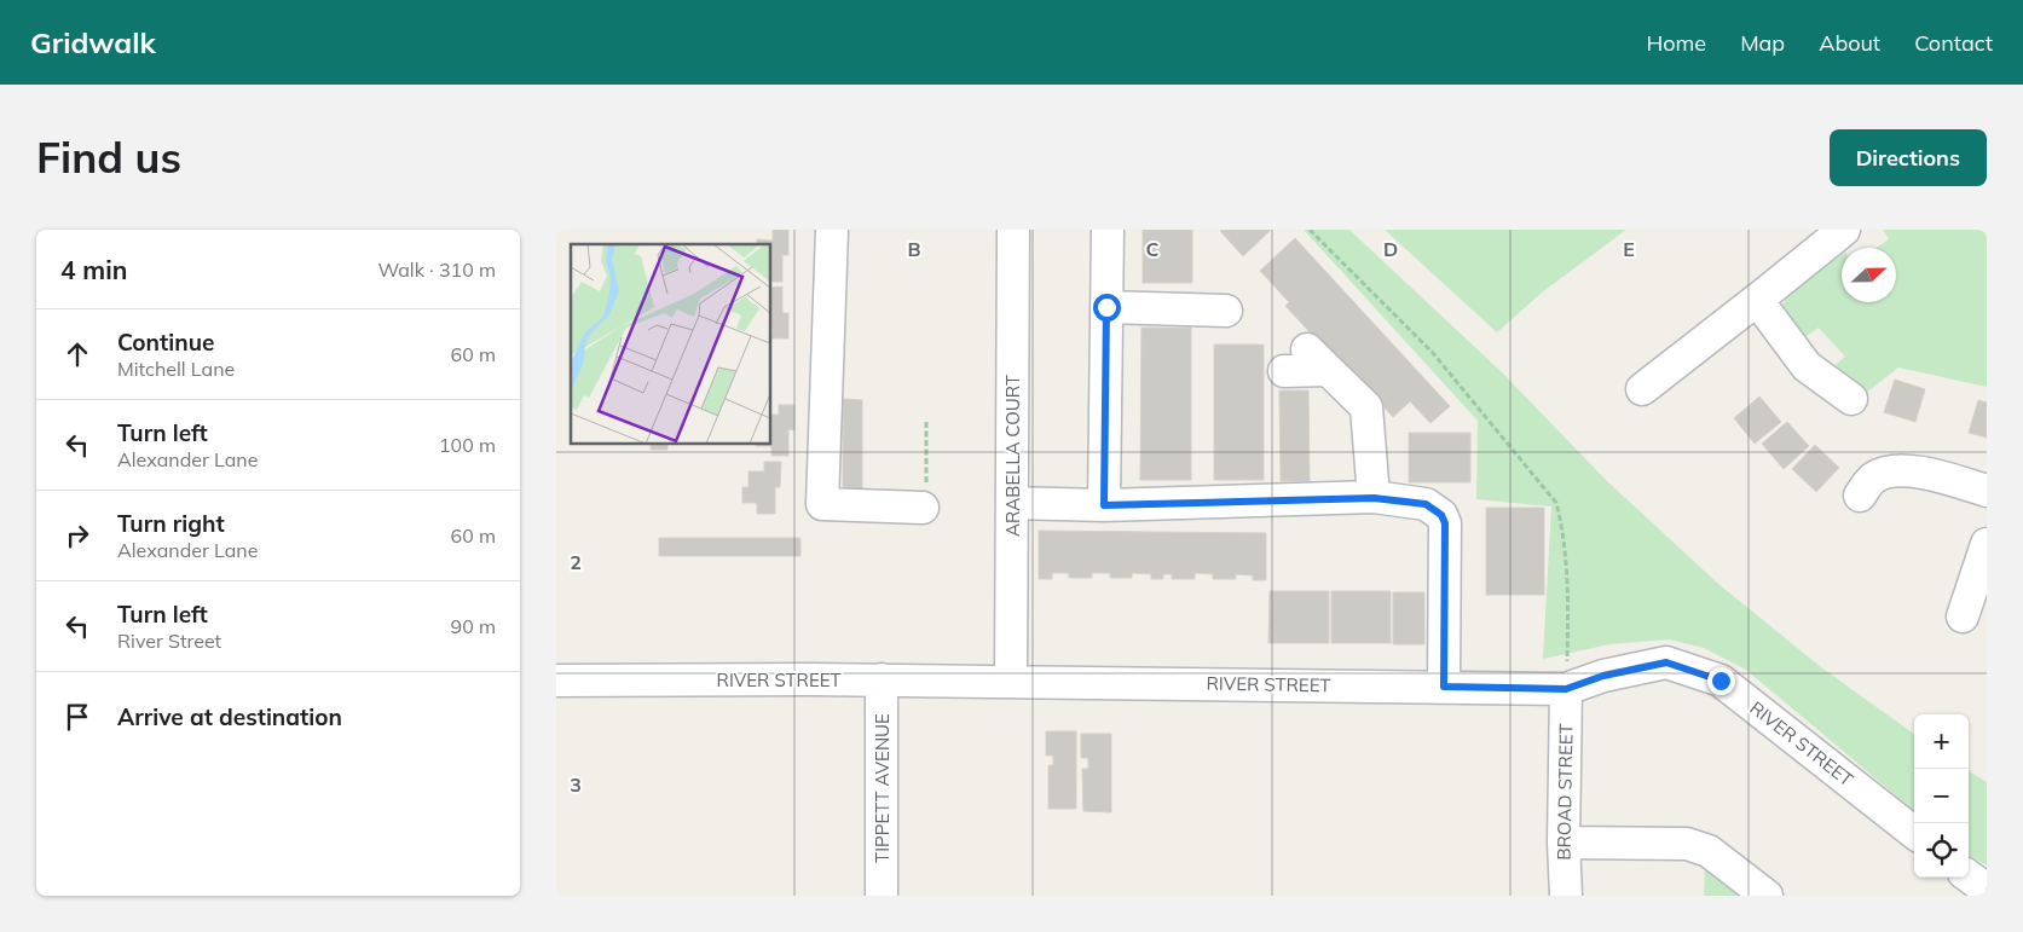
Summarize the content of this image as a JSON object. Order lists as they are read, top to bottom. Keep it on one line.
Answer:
{"streets":{"street":["ARABELLA COURT","RIVER STREET","TIPPETT AVENUE","BROAD STREET"]},"crossings":[["ARABELLA COURT","RIVER STREET"],["RIVER STREET","TIPPETT AVENUE"],["RIVER STREET","BROAD STREET"]],"north":"right","page":{"header":"Gridwalk","nav":["Home","Map","About","Contact"],"buttons":"Directions","title":"Find us","heading":["4 min","Walk · 310 m"],"list":[["Continue","Mitchell Lane","60 m"],["Turn left","Alexander Lane","100 m"],["Turn right","Alexander Lane","60 m"],["Turn left","River Street","90 m"],"Arrive at destination"],"map_buttons":["+","−"]},"grid":{"columns":["B","C","D","E"],"rows":["2","3"]}}
